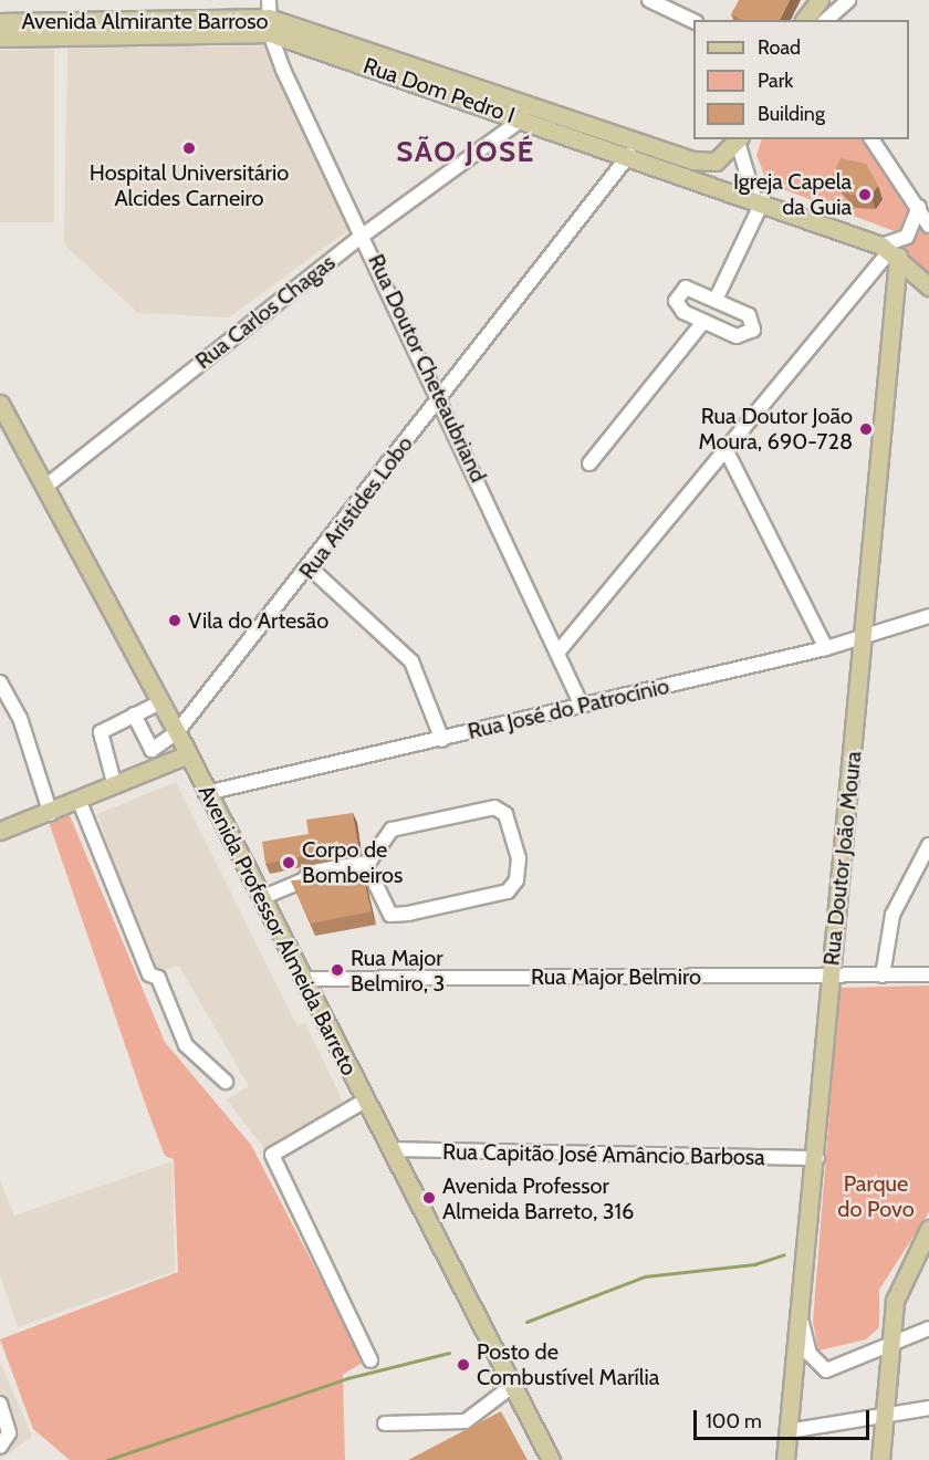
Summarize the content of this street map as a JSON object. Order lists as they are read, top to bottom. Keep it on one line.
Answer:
{"streets":{"main road":["Avenida Almirante Barroso","Rua Dom Pedro I","Rua Doutor João Moura","Avenida Professor Almeida Barreto"],"street":["Rua Carlos Chagas","Rua Doutor Cheteaubriand","Rua Aristides Lobo","Rua José do Patrocínio","Rua Major Belmiro","Rua Capitão José Amâncio Barbosa"]},"crossings":[["Avenida Almirante Barroso","Rua Dom Pedro I"],["Avenida Almirante Barroso","Rua Doutor Cheteaubriand"],["Rua Dom Pedro I","Rua Carlos Chagas"],["Rua Dom Pedro I","Rua Doutor Cheteaubriand"],["Rua Dom Pedro I","Rua Aristides Lobo"],["Rua Dom Pedro I","Rua Doutor João Moura"],["Rua Carlos Chagas","Rua Doutor Cheteaubriand"],["Rua Carlos Chagas","Avenida Professor Almeida Barreto"],["Rua Doutor Cheteaubriand","Rua Aristides Lobo"],["Rua Doutor Cheteaubriand","Rua José do Patrocínio"],["Rua Aristides Lobo","Avenida Professor Almeida Barreto"],["Rua José do Patrocínio","Rua Doutor João Moura"],["Rua José do Patrocínio","Avenida Professor Almeida Barreto"],["Rua Doutor João Moura","Rua Major Belmiro"],["Rua Doutor João Moura","Rua Capitão José Amâncio Barbosa"],["Avenida Professor Almeida Barreto","Rua Major Belmiro"],["Avenida Professor Almeida Barreto","Rua Capitão José Amâncio Barbosa"]],"districts":["SÃO JOSÉ"],"parks":["Parque do Povo"],"places":["Hospital Universitário Alcides Carneiro","Igreja Capela da Guia","Rua Doutor João Moura, 690-728","Vila do Artesão","Corpo de Bombeiros","Rua Major Belmiro, 3","Avenida Professor Almeida Barreto, 316","Posto de Combustível Marília"],"legend":["Road","Park","Building"],"scale_bar":"100 m"}
